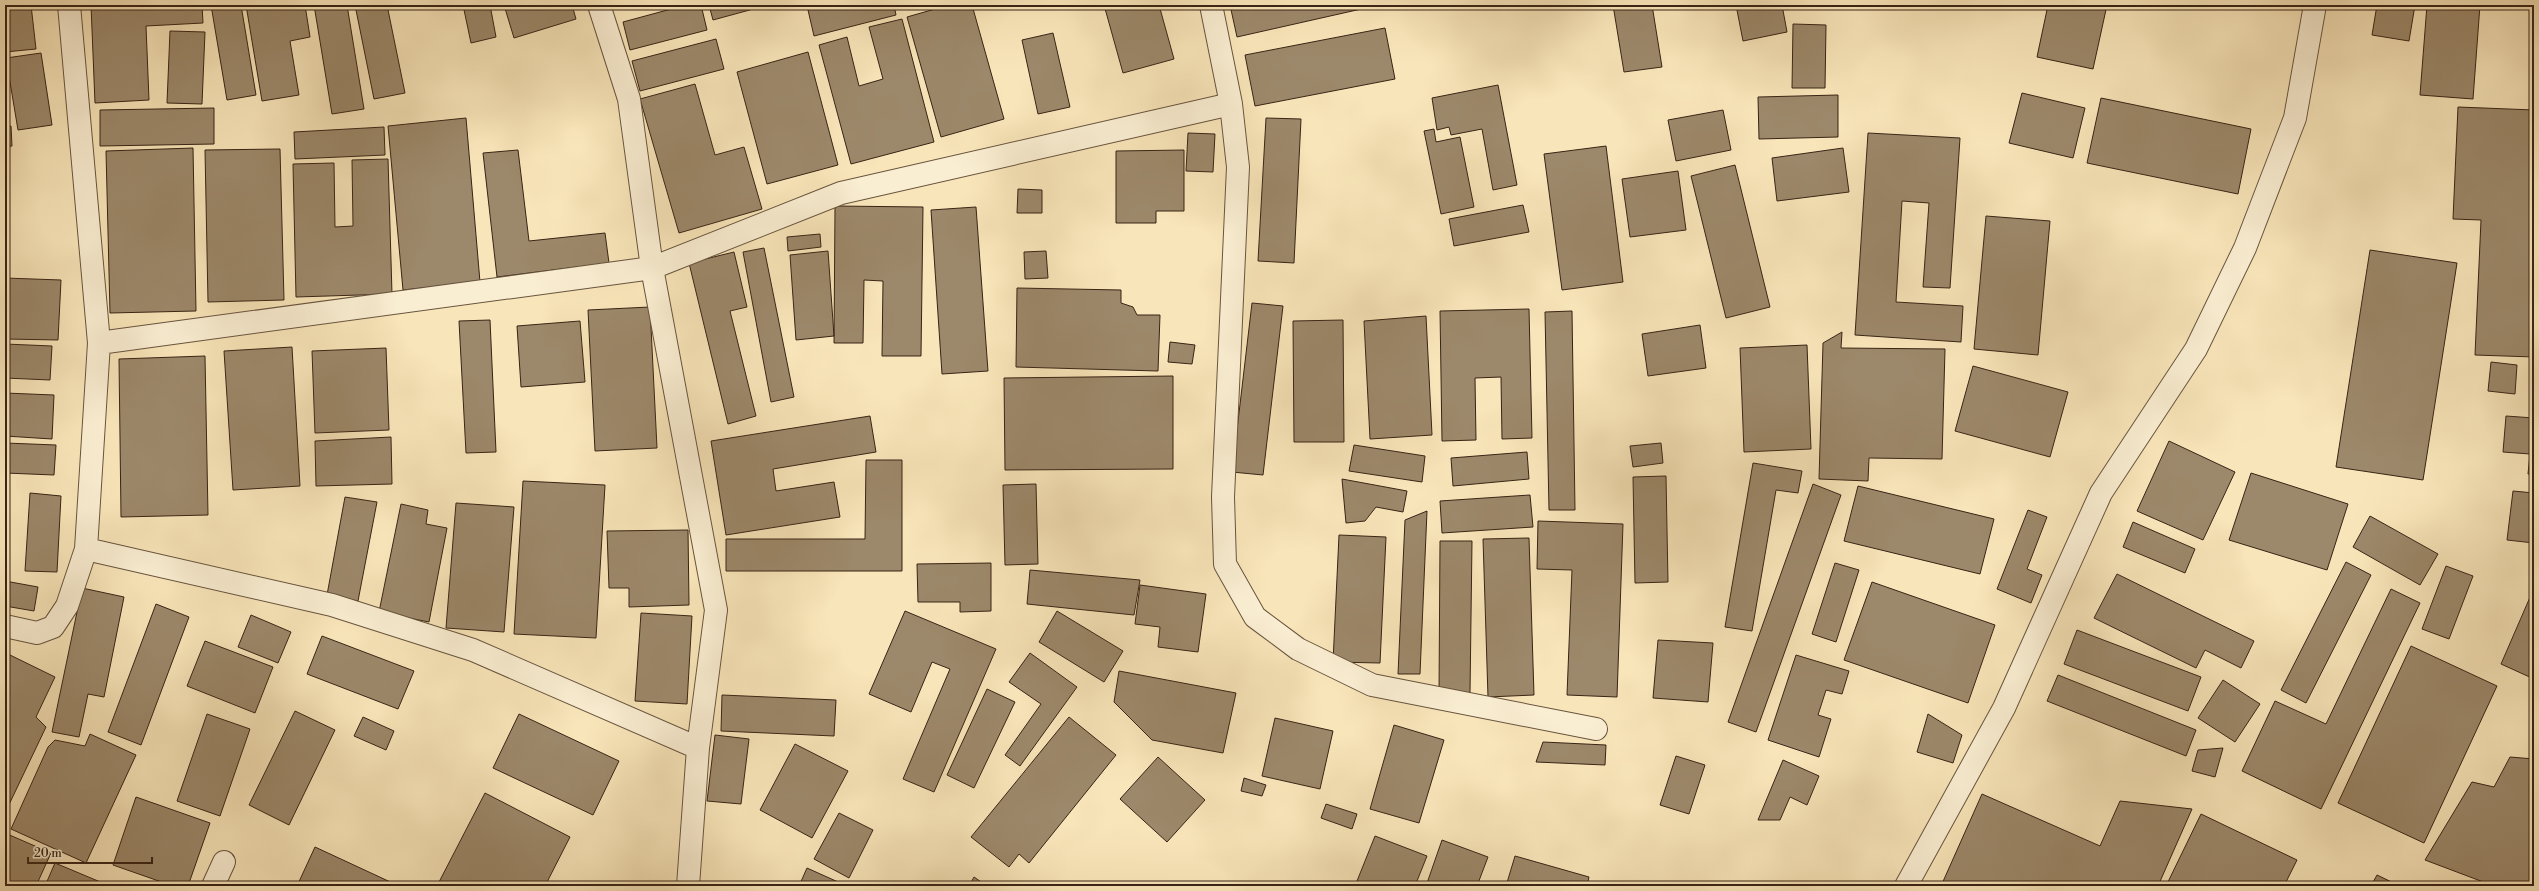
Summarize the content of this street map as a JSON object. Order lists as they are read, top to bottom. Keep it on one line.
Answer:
{"scale_bar":"20 m"}
